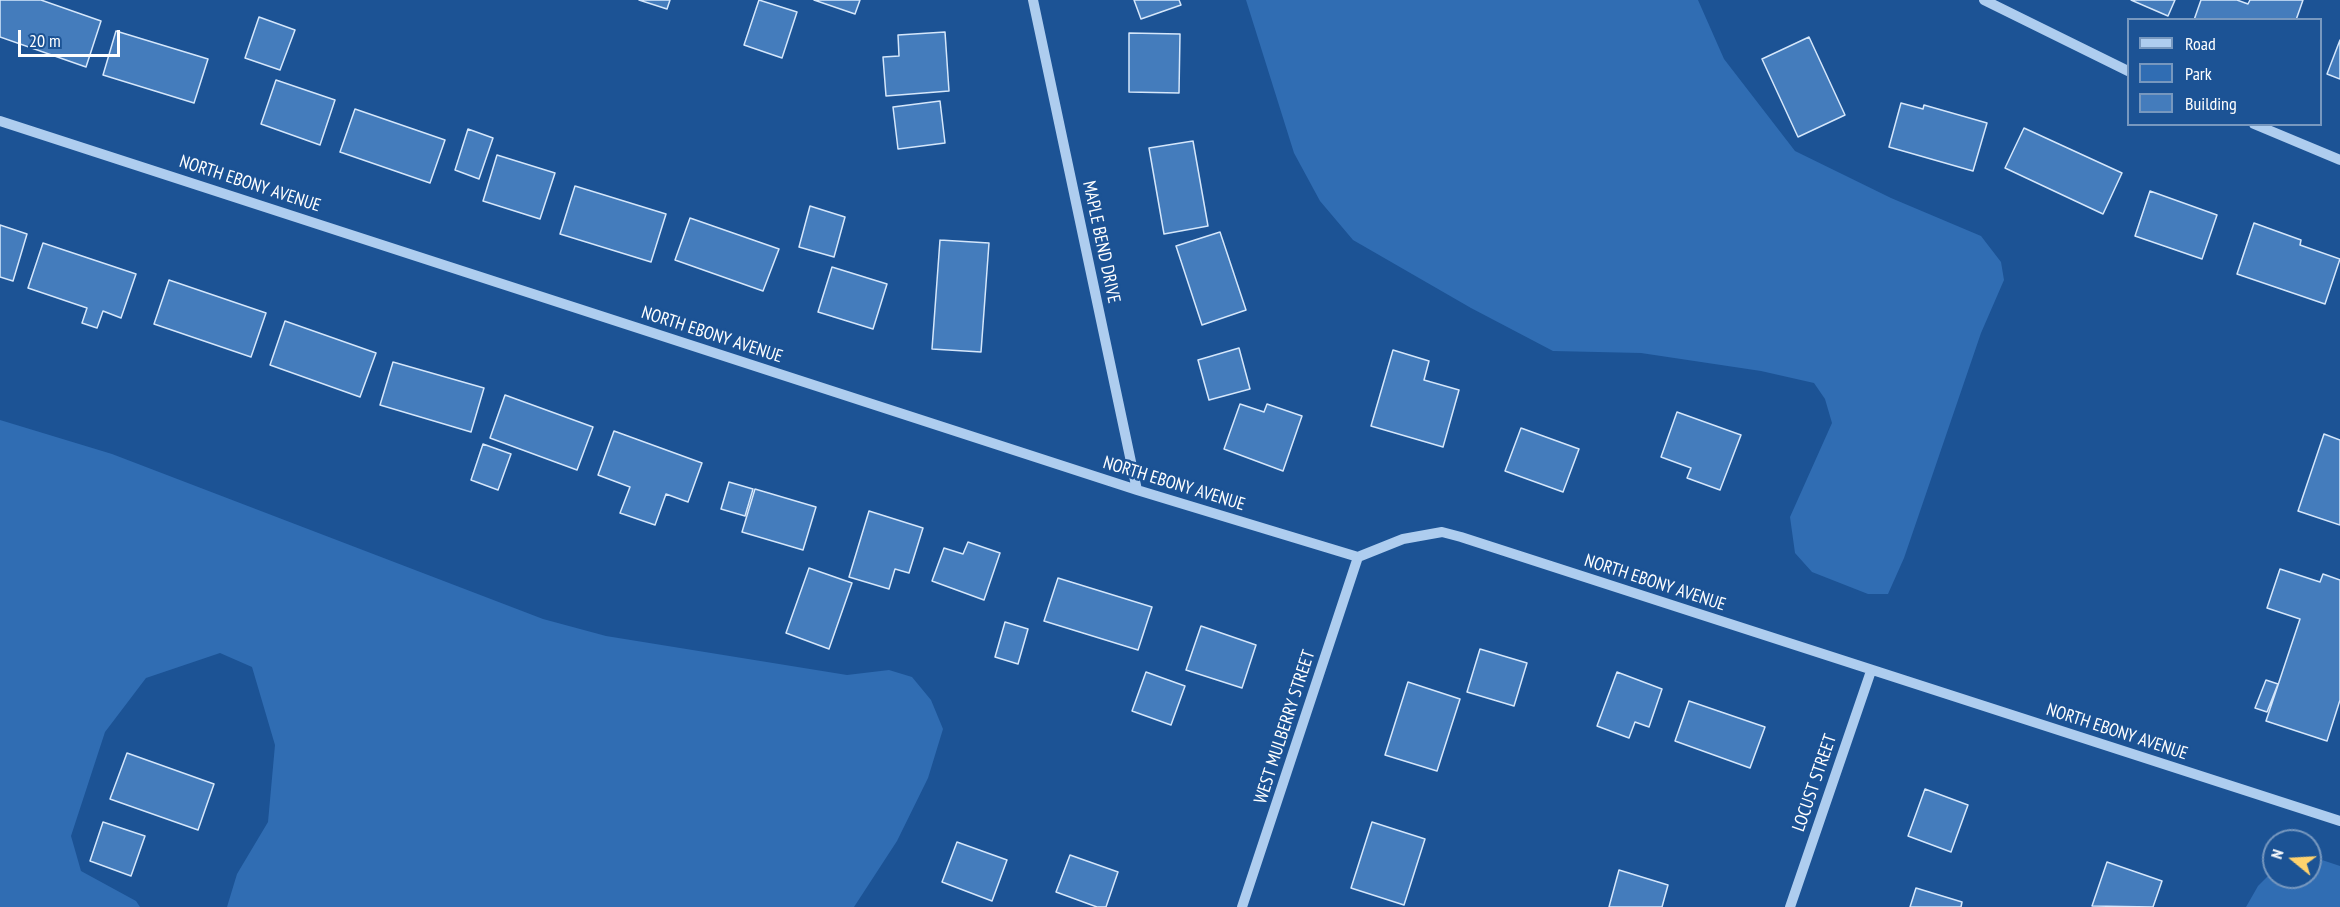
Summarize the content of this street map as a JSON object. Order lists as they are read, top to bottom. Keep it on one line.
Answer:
{"streets":{"street":["NORTH EBONY AVENUE","MAPLE BEND DRIVE","WEST MULBERRY STREET","LOCUST STREET"]},"crossings":[["NORTH EBONY AVENUE","MAPLE BEND DRIVE"],["NORTH EBONY AVENUE","WEST MULBERRY STREET"],["NORTH EBONY AVENUE","LOCUST STREET"]],"legend":["Road","Park","Building"],"scale_bar":"20 m","north":"left"}
